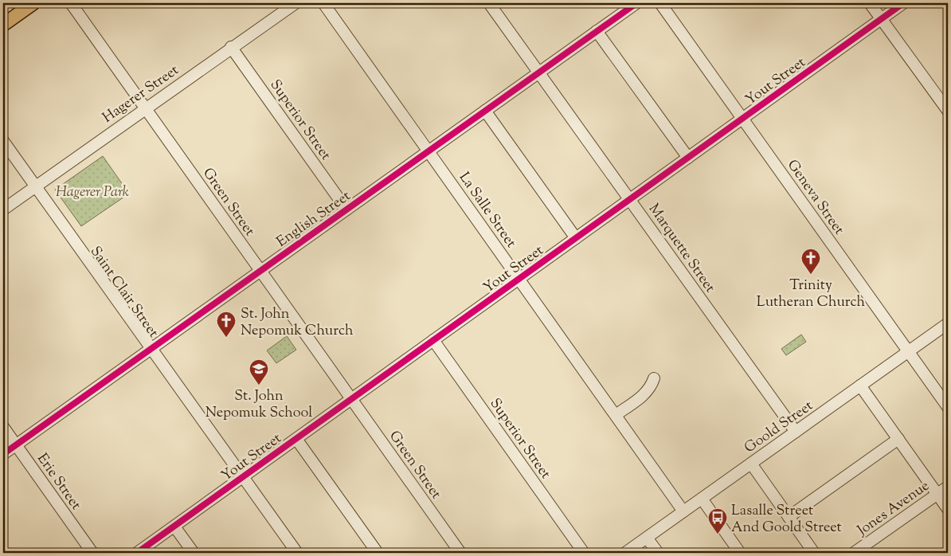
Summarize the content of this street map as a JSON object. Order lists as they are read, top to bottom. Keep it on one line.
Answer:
{"streets":{"street":["Yout Street","Hagerer Street","Superior Street","Geneva Street","Green Street","La Salle Street","English Street","Marquette Street","Saint Clair Street","Goold Street","Erie Street","Jones Avenue"]},"crossings":[["Yout Street","Superior Street"],["Yout Street","Geneva Street"],["Yout Street","Green Street"],["Yout Street","La Salle Street"],["Yout Street","Marquette Street"],["Yout Street","Saint Clair Street"],["Hagerer Street","Superior Street"],["Hagerer Street","Green Street"],["Hagerer Street","Saint Clair Street"],["Superior Street","English Street"],["Geneva Street","Goold Street"],["Green Street","English Street"],["La Salle Street","English Street"],["La Salle Street","Goold Street"],["English Street","Marquette Street"],["English Street","Saint Clair Street"],["English Street","Erie Street"],["Marquette Street","Goold Street"]],"parks":["Hagerer Park"],"places":{"church":["Trinity Lutheran Church","St. John Nepomuk Church"],"school or university":["St. John Nepomuk School"],"bus stop":["Lasalle Street And Goold Street"]}}
